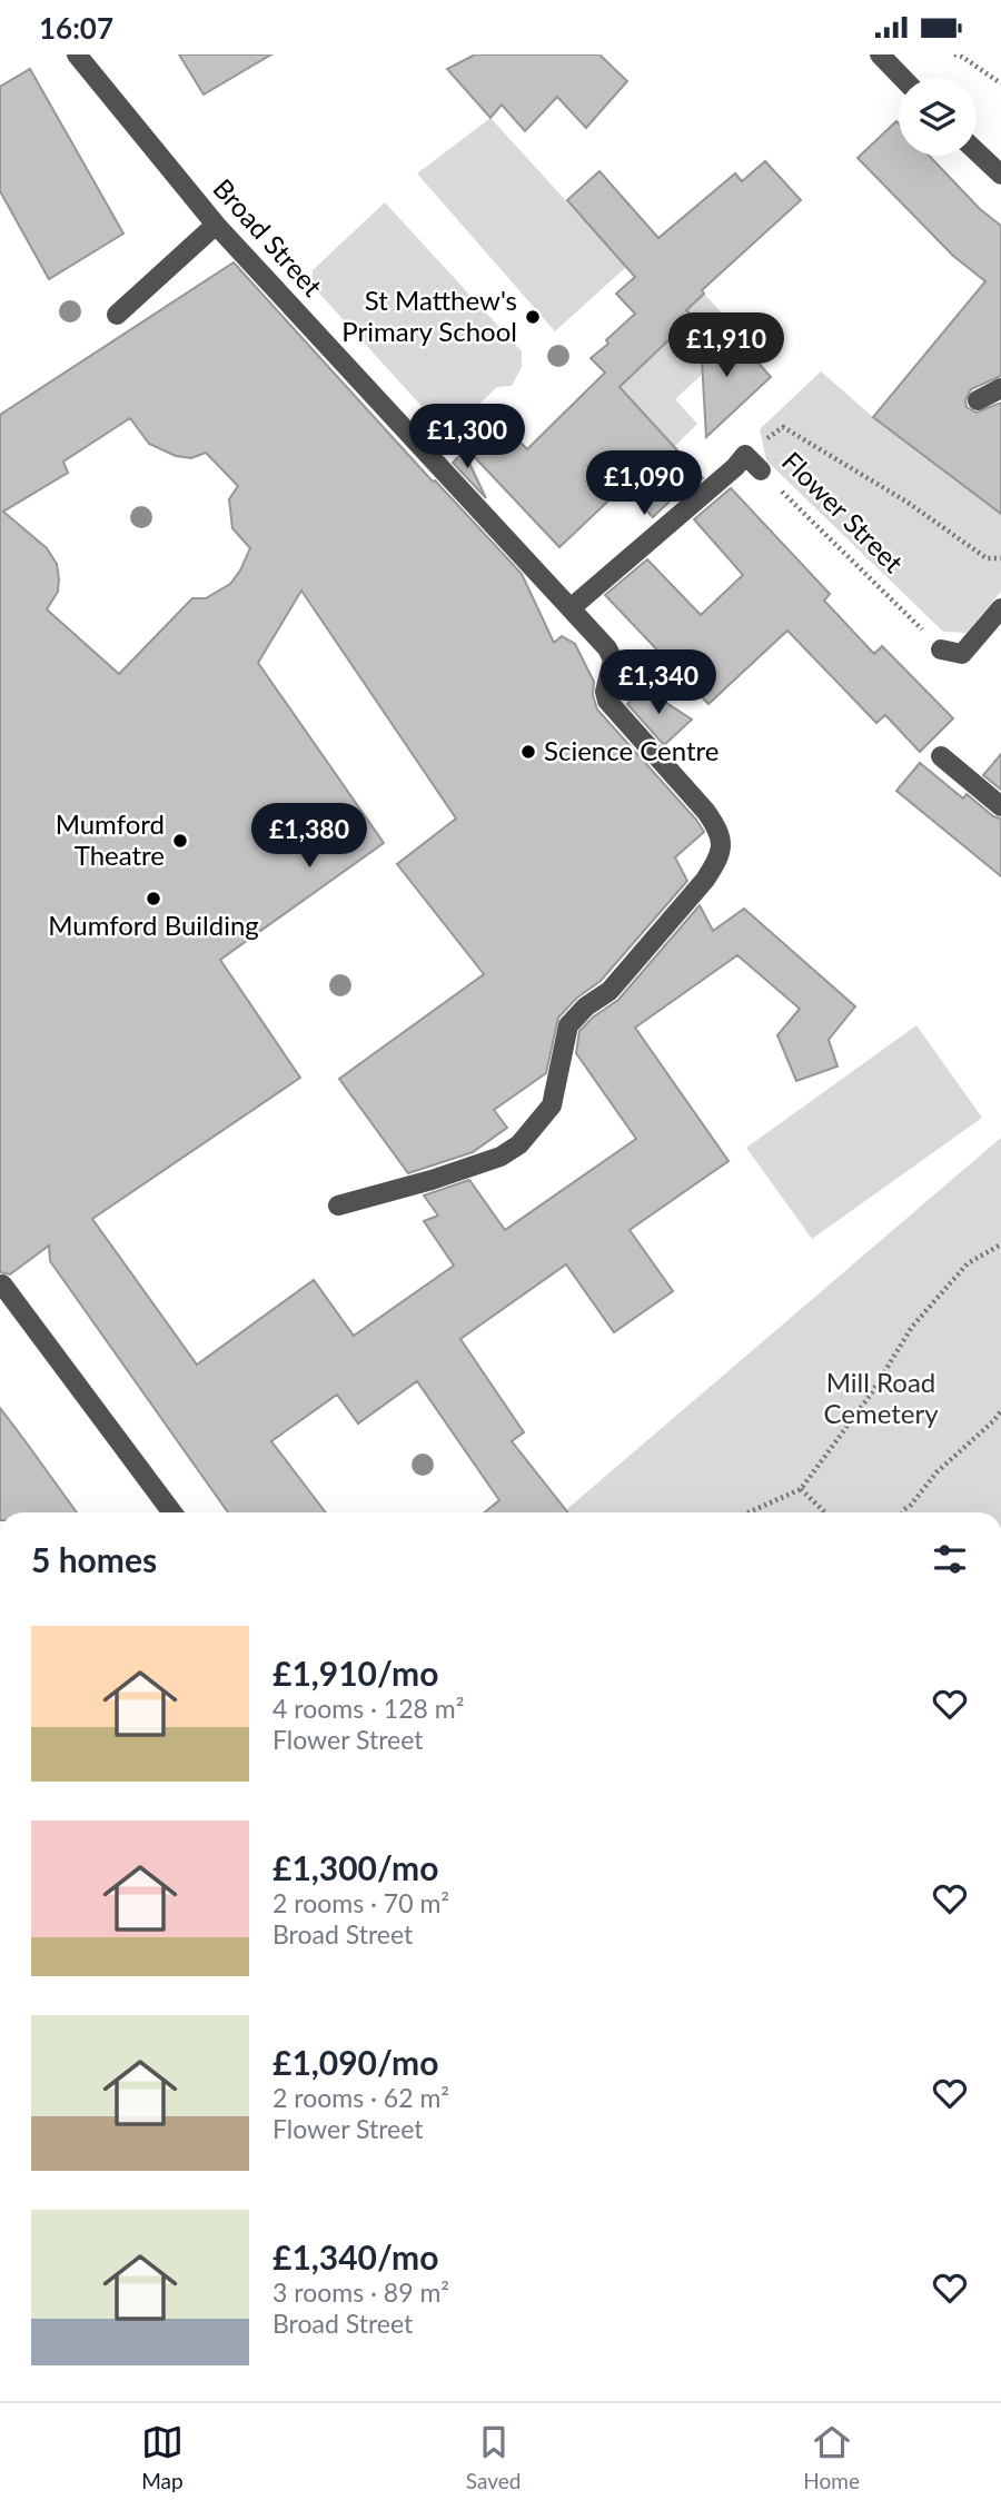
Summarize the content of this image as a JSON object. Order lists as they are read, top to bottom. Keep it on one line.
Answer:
{"streets":{"street":["Broad Street","Flower Street"]},"crossings":[["Broad Street","Flower Street"]],"parks":["Mill Road Cemetery"],"places":["St Matthew's Primary School","Science Centre","Mumford Theatre","Mumford Building"],"page":{"status":"16:07","price":["£1,910","£1,300","£1,090","£1,340","£1,380"],"heading":"5 homes","list":[{"name":"£1,910/mo","note":"4 rooms · 128 m² · Flower Street"},{"name":"£1,300/mo","note":"2 rooms · 70 m² · Broad Street"},{"name":"£1,090/mo","note":"2 rooms · 62 m² · Flower Street"},{"name":"£1,340/mo","note":"3 rooms · 89 m² · Broad Street"}],"tabs":["Map","Saved","Home"]}}
